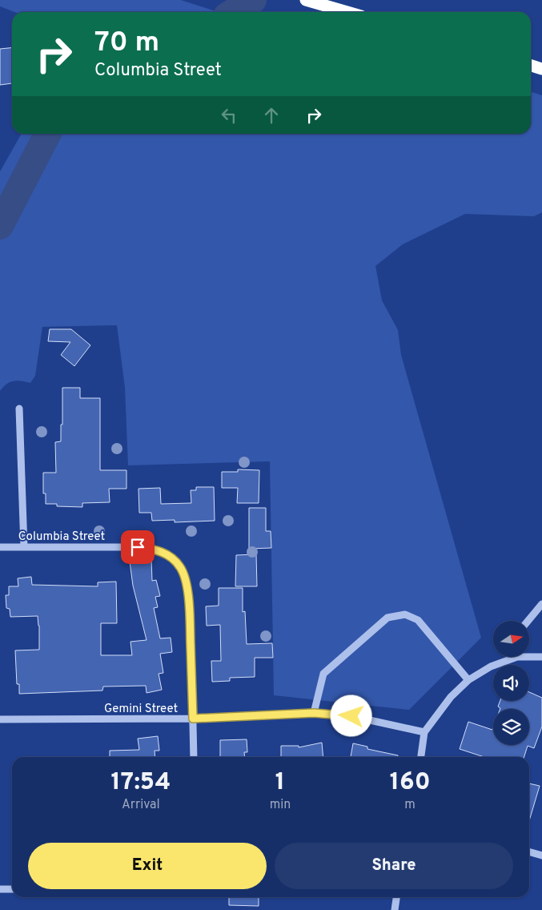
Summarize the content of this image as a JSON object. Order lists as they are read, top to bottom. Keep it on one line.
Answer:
{"streets":{"street":["Columbia Street","Gemini Street"]},"crossings":[["Columbia Street","Gemini Street"]],"north":"right","page":{"turn":["70 m","Columbia Street"],"eta":["17:54","Arrival","1","min","160","m"],"buttons":["Exit","Share"]}}
